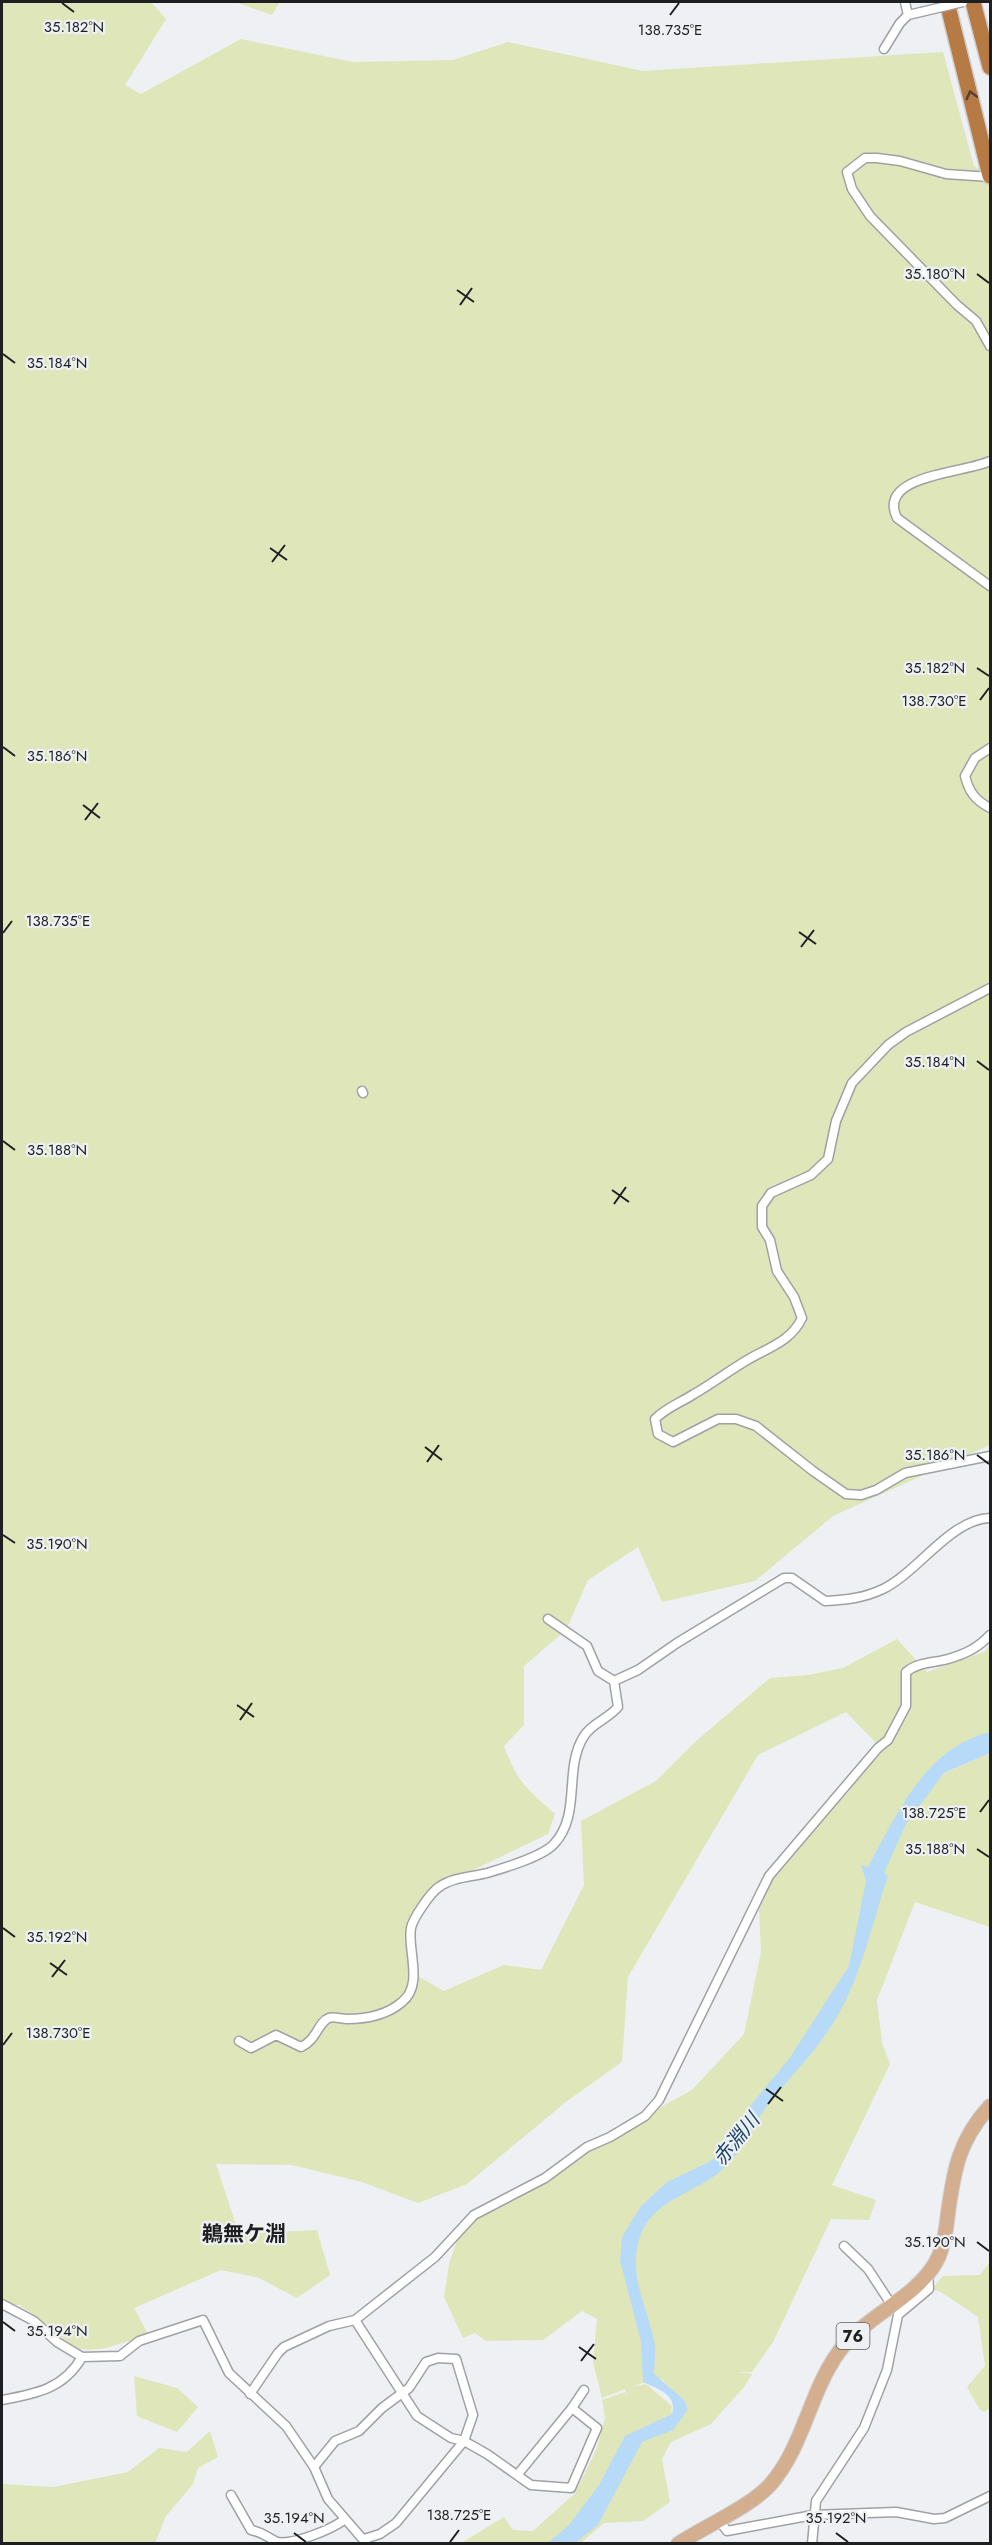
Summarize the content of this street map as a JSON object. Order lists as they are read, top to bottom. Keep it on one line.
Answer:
{"streets":{"main road":["76"]},"districts":["鵜無ケ淵"],"water":["赤淵川"],"coordinates":["35.182°N","138.735°E","35.180°N","35.184°N","138.730°E","35.186°N","35.188°N","35.190°N","138.725°E","35.192°N","35.194°N"]}
